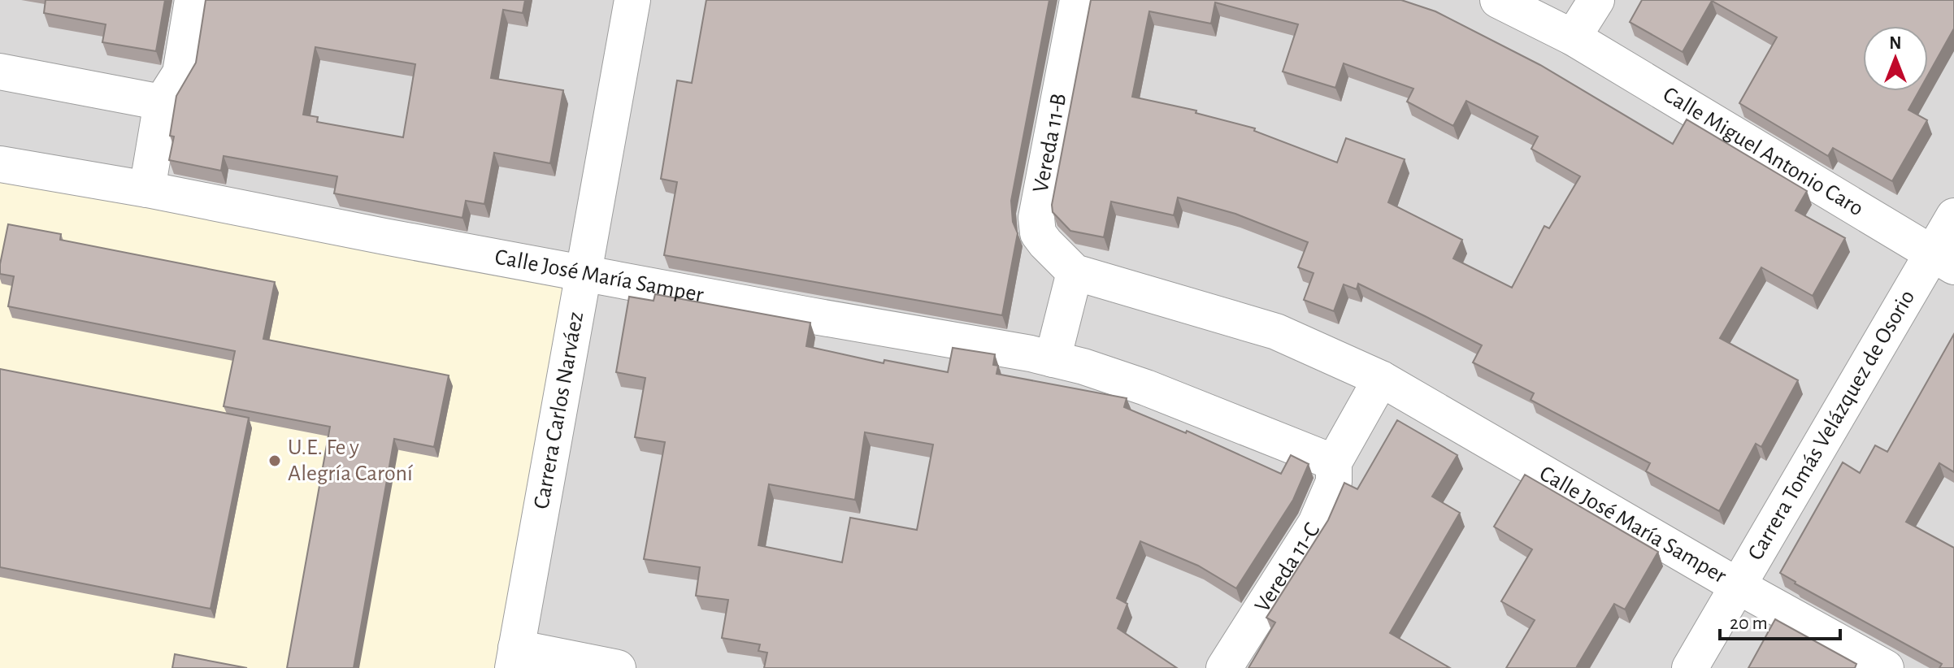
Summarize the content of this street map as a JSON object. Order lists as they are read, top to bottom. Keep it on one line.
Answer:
{"streets":{"street":["Vereda 11-B","Calle Miguel Antonio Caro","Calle José María Samper","Carrera Carlos Narváez","Carrera Tomás Velázquez de Osorio","Vereda 11-C"]},"crossings":[["Vereda 11-B","Calle José María Samper"],["Calle Miguel Antonio Caro","Carrera Tomás Velázquez de Osorio"],["Calle José María Samper","Carrera Carlos Narváez"],["Calle José María Samper","Carrera Tomás Velázquez de Osorio"],["Calle José María Samper","Vereda 11-C"]],"places":["U.E. Fe y Alegría Caroní"],"scale_bar":"20 m","north":"top"}
